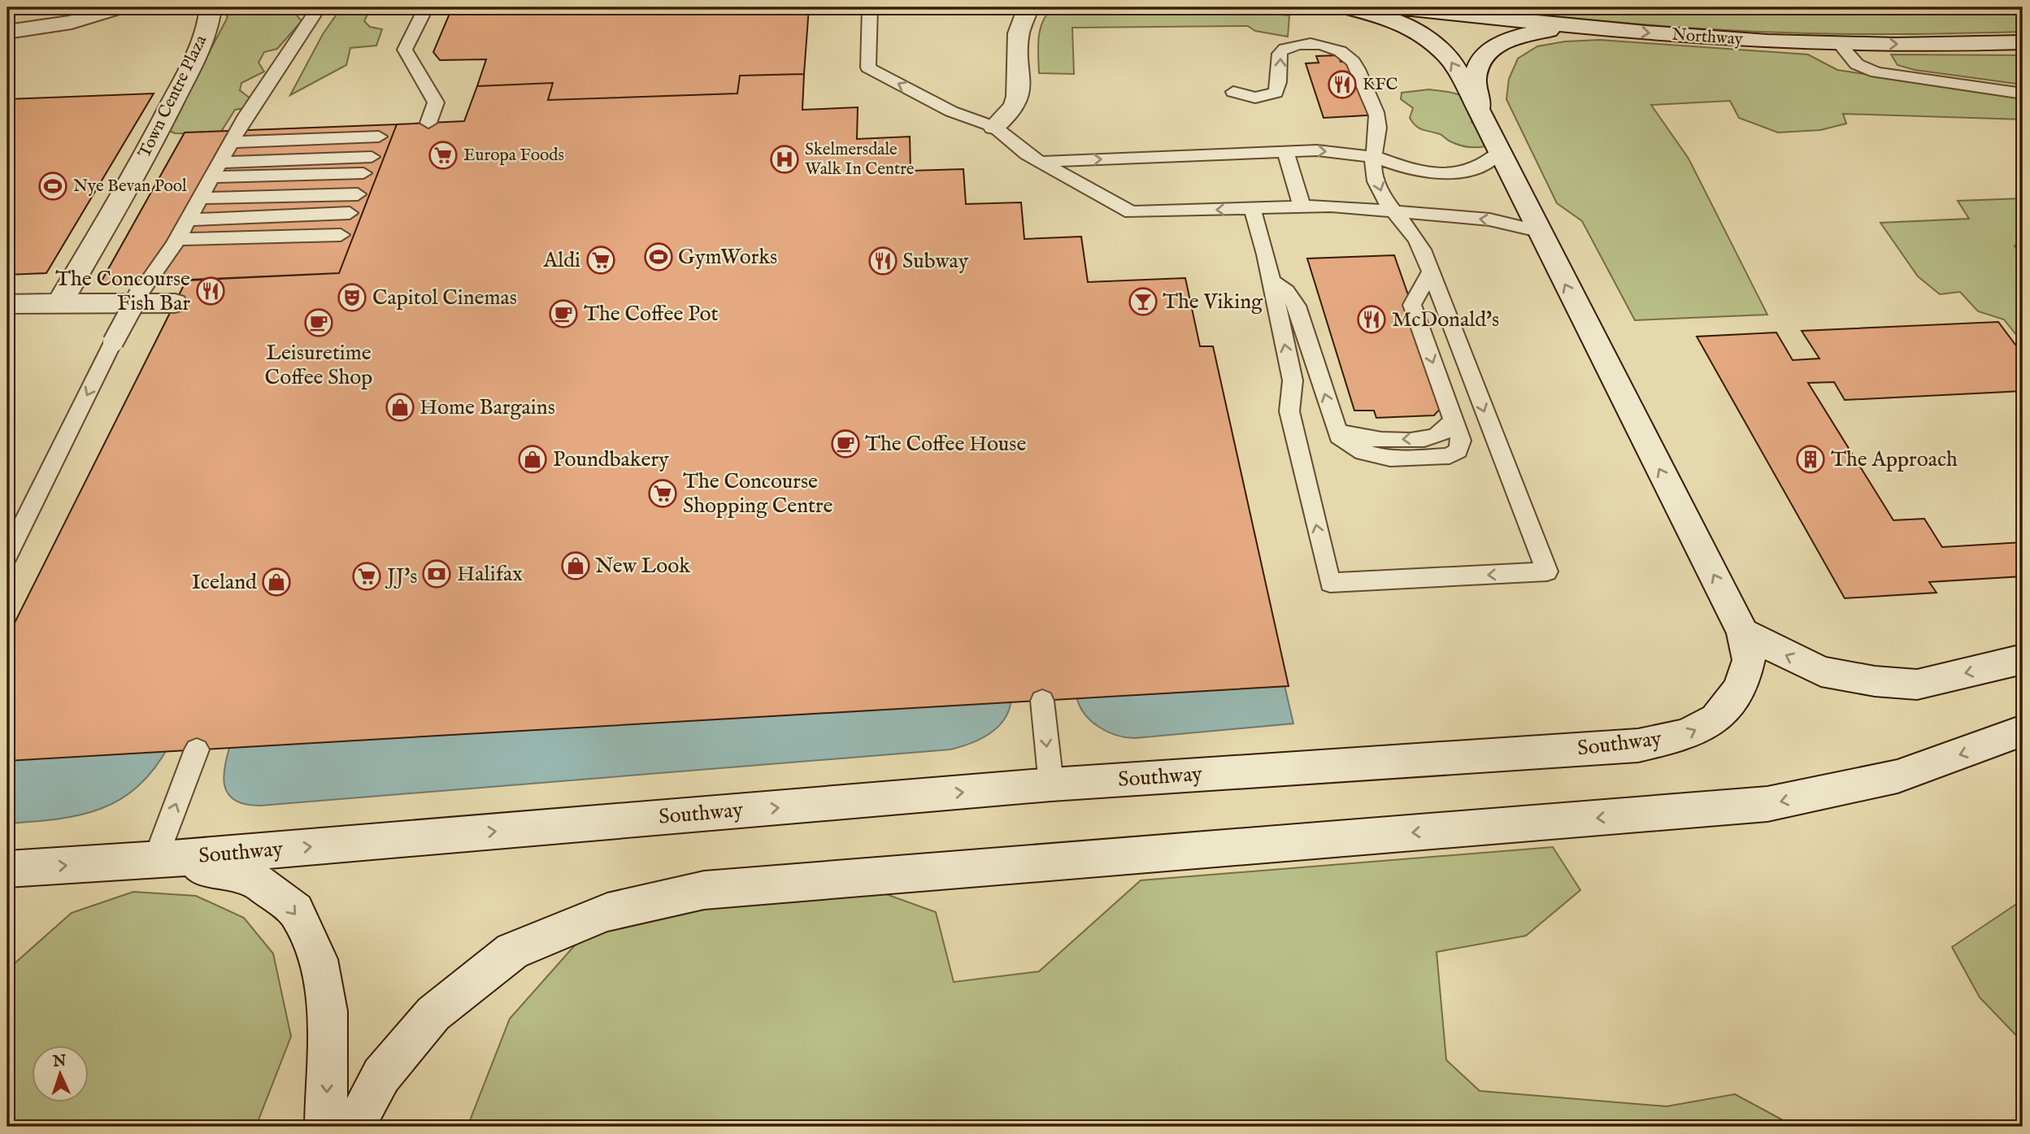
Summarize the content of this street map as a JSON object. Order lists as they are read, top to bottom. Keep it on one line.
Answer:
{"streets":{"street":["Northway","Town Centre Plaza","Southway"]},"one_way":["Northway"],"places":{"restaurant":["KFC","Subway","The Concourse Fish Bar","McDonald's"],"supermarket":["Europa Foods","Aldi","The Concourse Shopping Centre","JJ's"],"hospital":["Skelmersdale Walk In Centre"],"sports":["Nye Bevan Pool","GymWorks"],"theatre":["Capitol Cinemas"],"bar":["The Viking"],"cafe":["The Coffee Pot","Leisuretime Coffee Shop","The Coffee House"],"shop":["Home Bargains","Poundbakery","New Look","Iceland"],"building":["The Approach"],"bank":["Halifax"]},"north":"top"}
